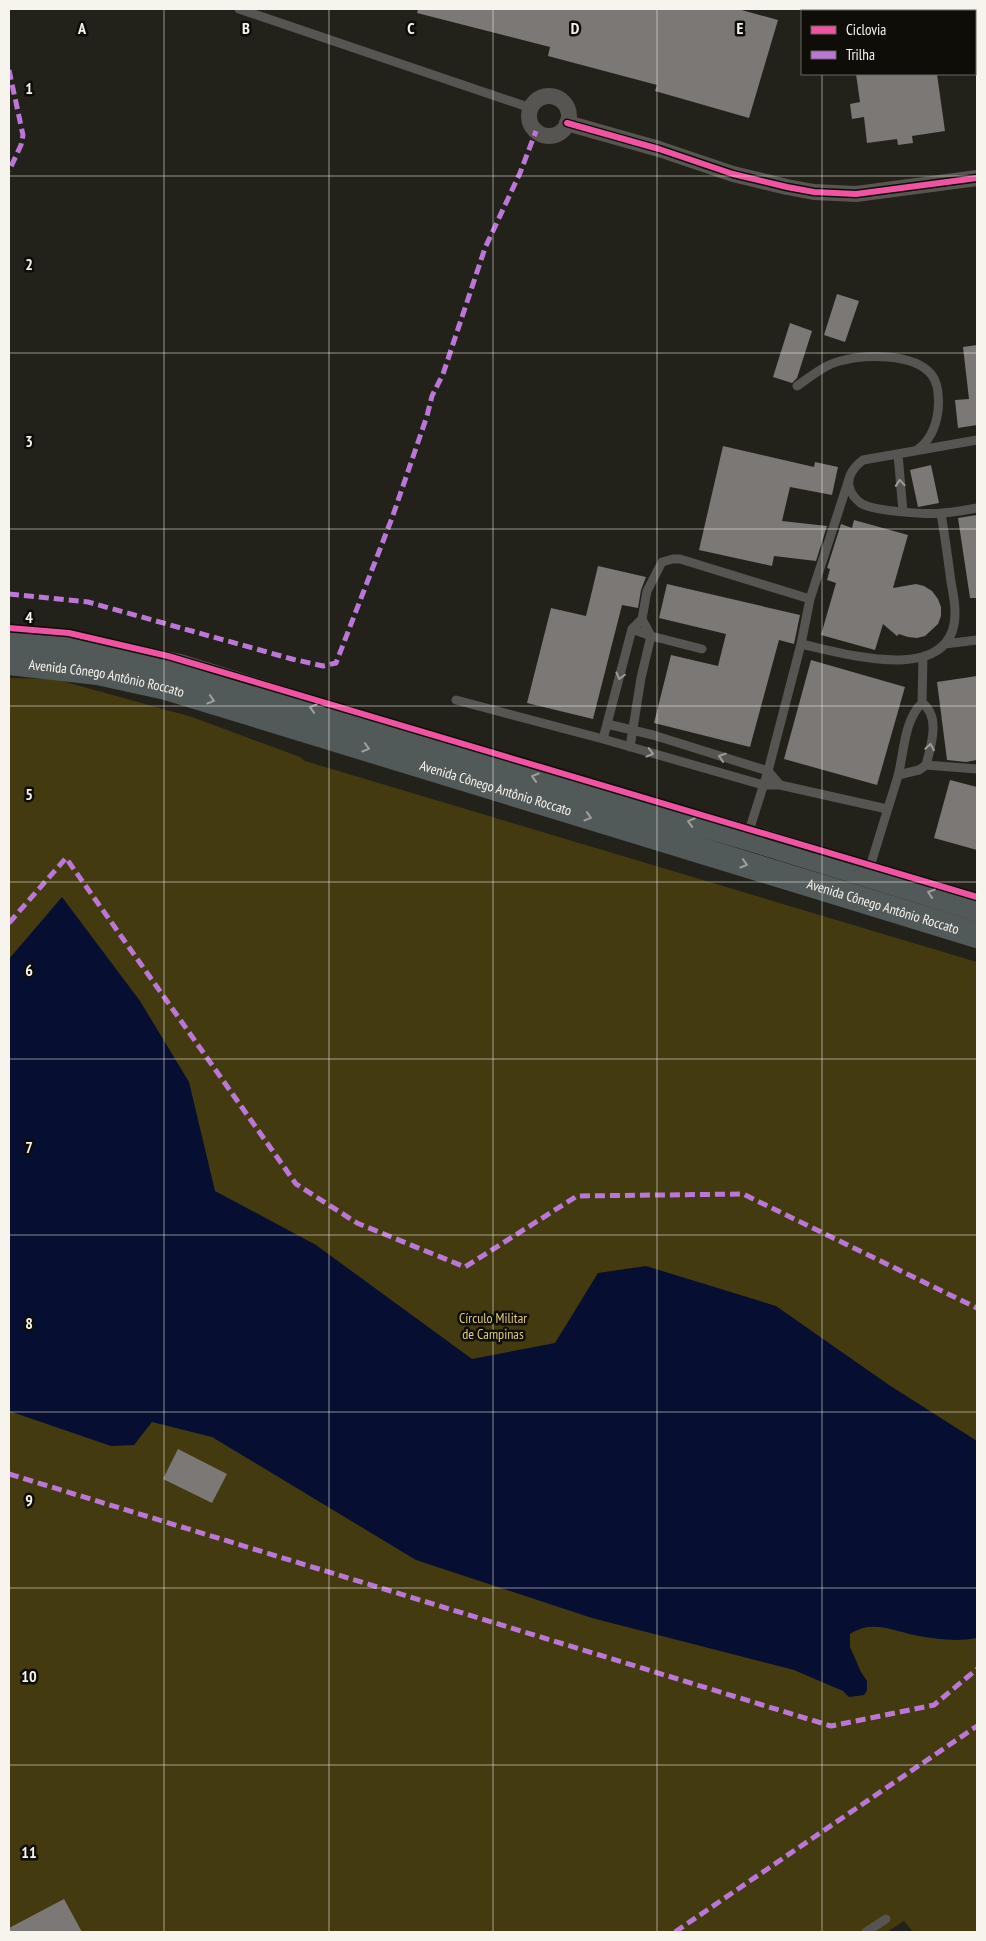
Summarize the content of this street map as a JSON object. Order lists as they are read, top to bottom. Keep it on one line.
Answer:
{"streets":{"main road":["Avenida Cônego Antônio Roccato"]},"parks":["Círculo Militar de Campinas"],"legend":["Ciclovia","Trilha"],"grid":{"columns":["A","B","C","D","E"],"rows":["1","2","3","4","5","6","7","8","9","10","11"]}}
